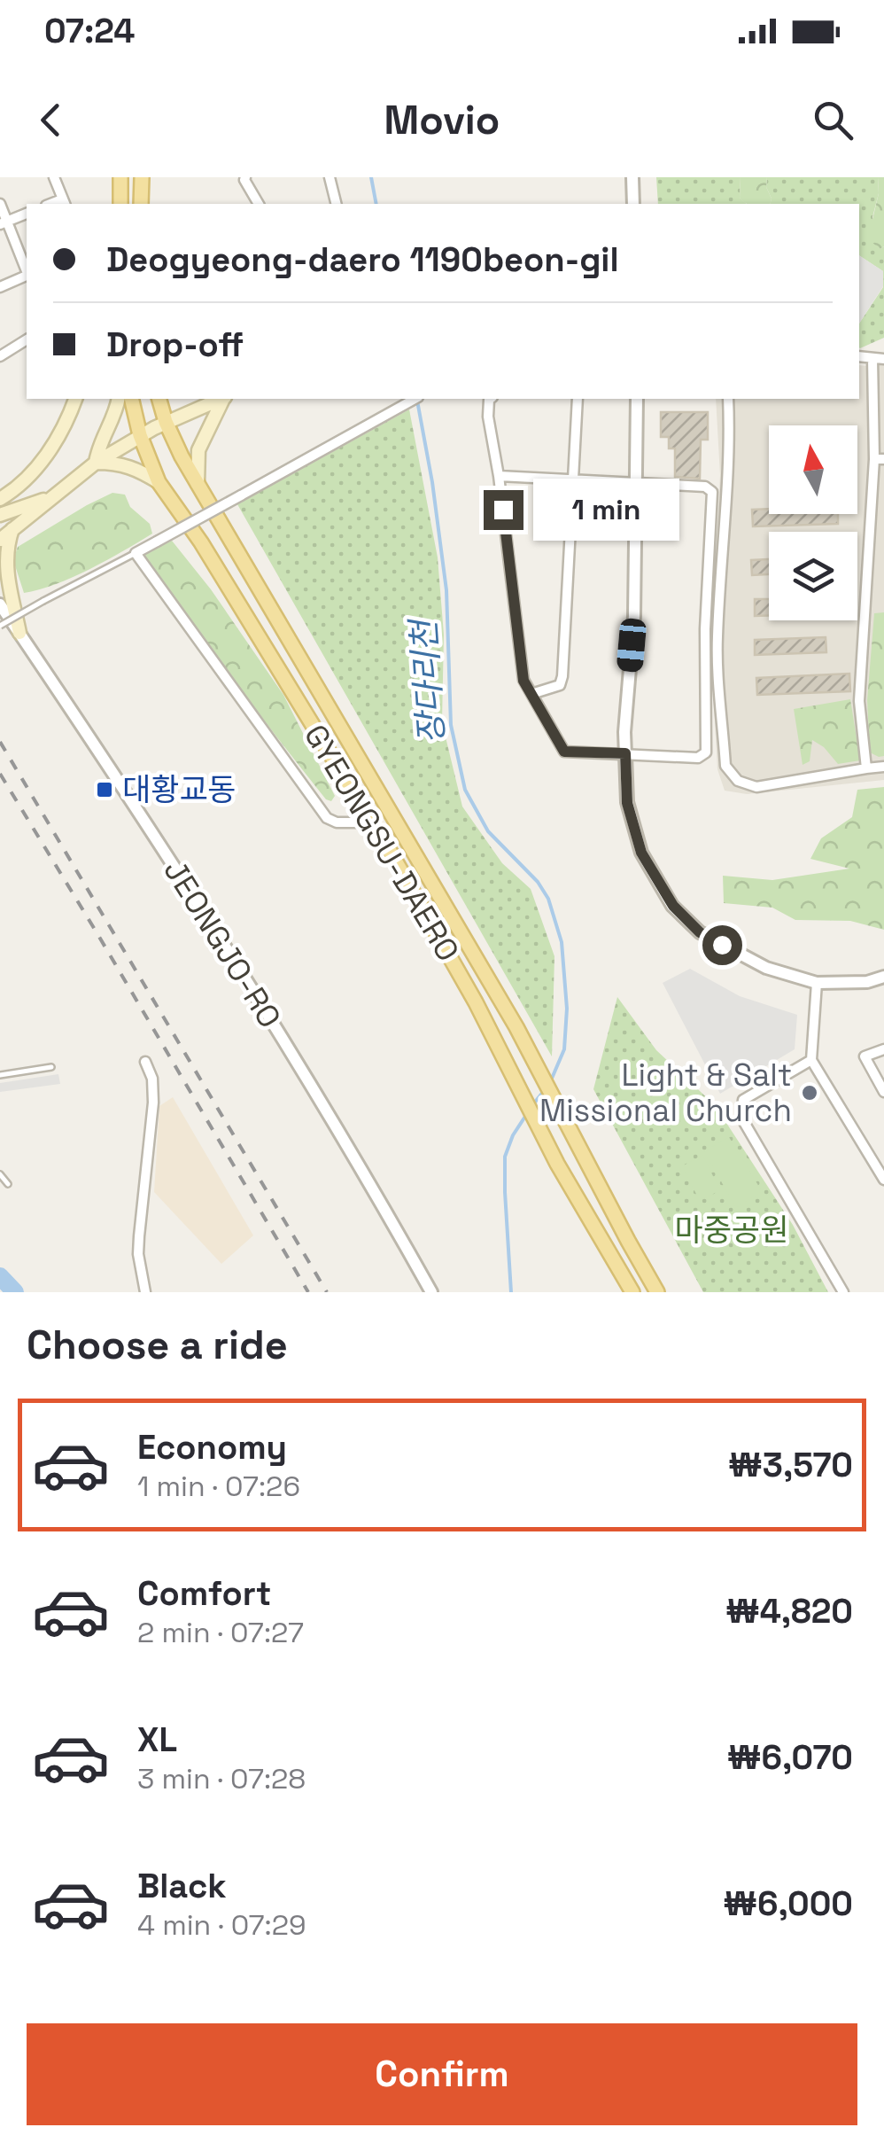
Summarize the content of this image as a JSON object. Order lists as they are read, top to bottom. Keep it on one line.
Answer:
{"streets":{"main road":["GYEONGSU-DAERO"],"street":["JEONGJO-RO"]},"water":["장다리천"],"parks":["마중공원"],"places":{"transit":["대황교동"],"other":["Light & Salt Missional Church"]},"north":"top","page":{"status":"07:24","header":"Movio","banner":["Deogyeong-daero 1190beon-gil","Drop-off"],"bubble":"1 min","heading":"Choose a ride","list":[{"name":"Economy","note":"1 min · 07:26","value":"₩3,570"},{"name":"Comfort","note":"2 min · 07:27","value":"₩4,820"},{"name":"XL","note":"3 min · 07:28","value":"₩6,070"},{"name":"Black","note":"4 min · 07:29","value":"₩6,000"}],"buttons":"Confirm"}}
